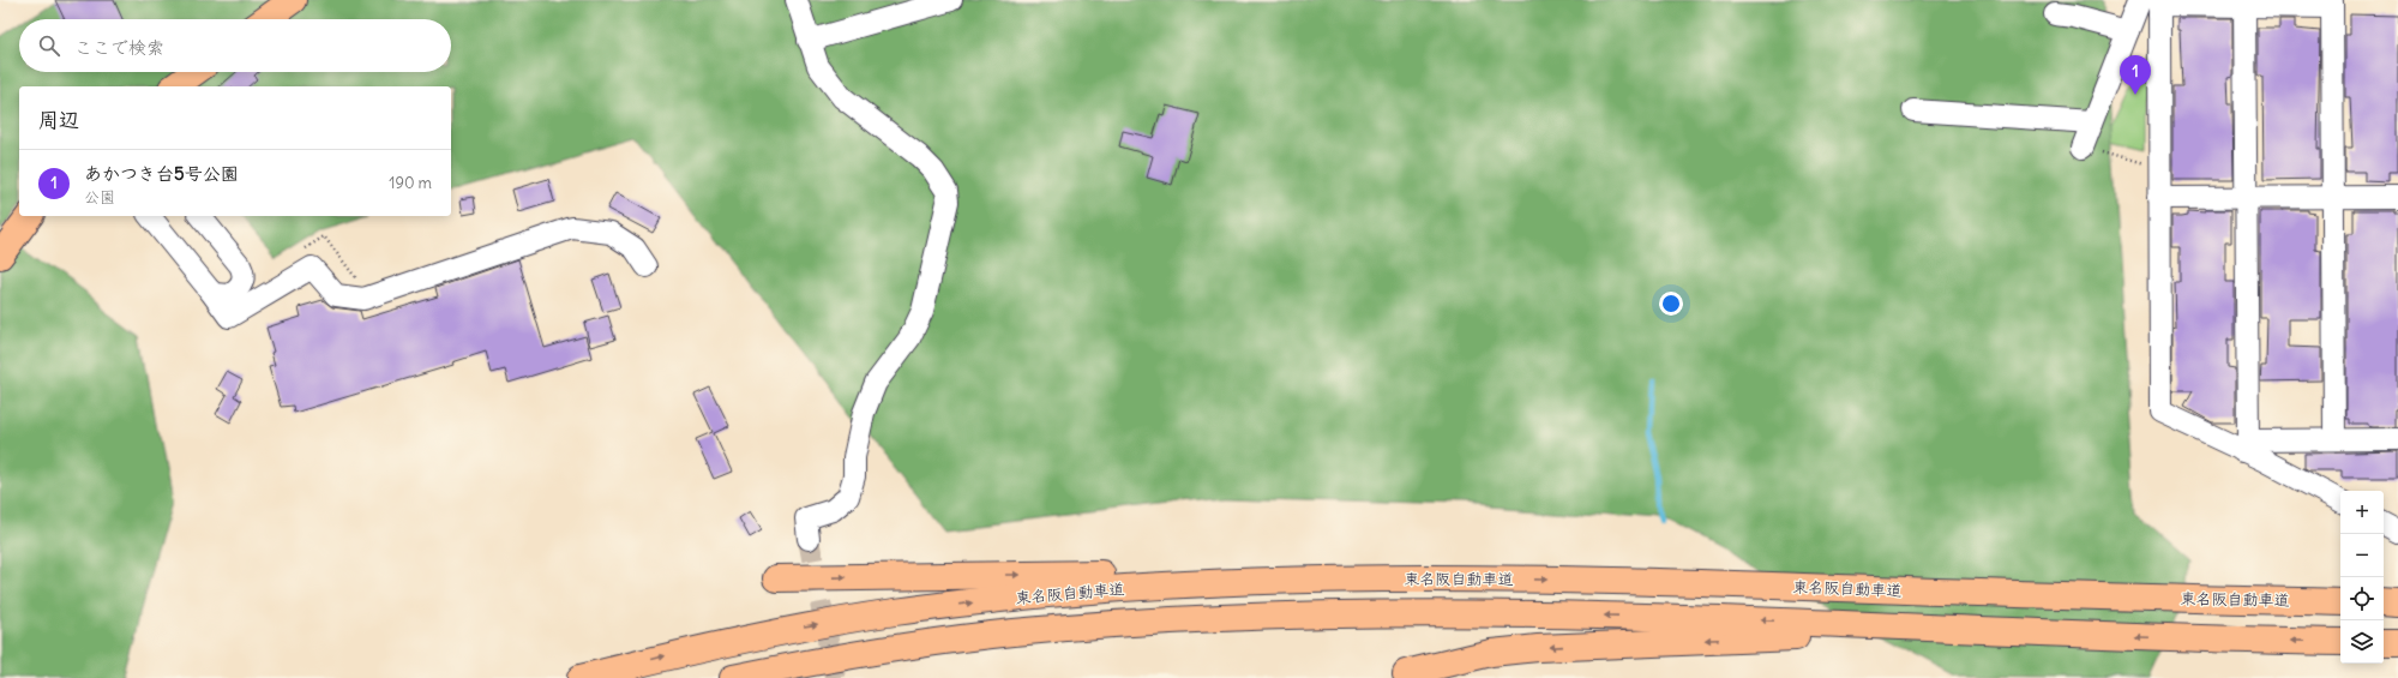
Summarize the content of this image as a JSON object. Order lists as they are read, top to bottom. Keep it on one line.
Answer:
{"streets":{"main road":["東名阪自動車道"]},"page":{"search":"ここで検索","pins":"1","heading":"周辺","list":[{"mark":"1","name":"あかつき台5号公園","note":"公園","value":"190 m"}],"map_buttons":["+","−"]}}
